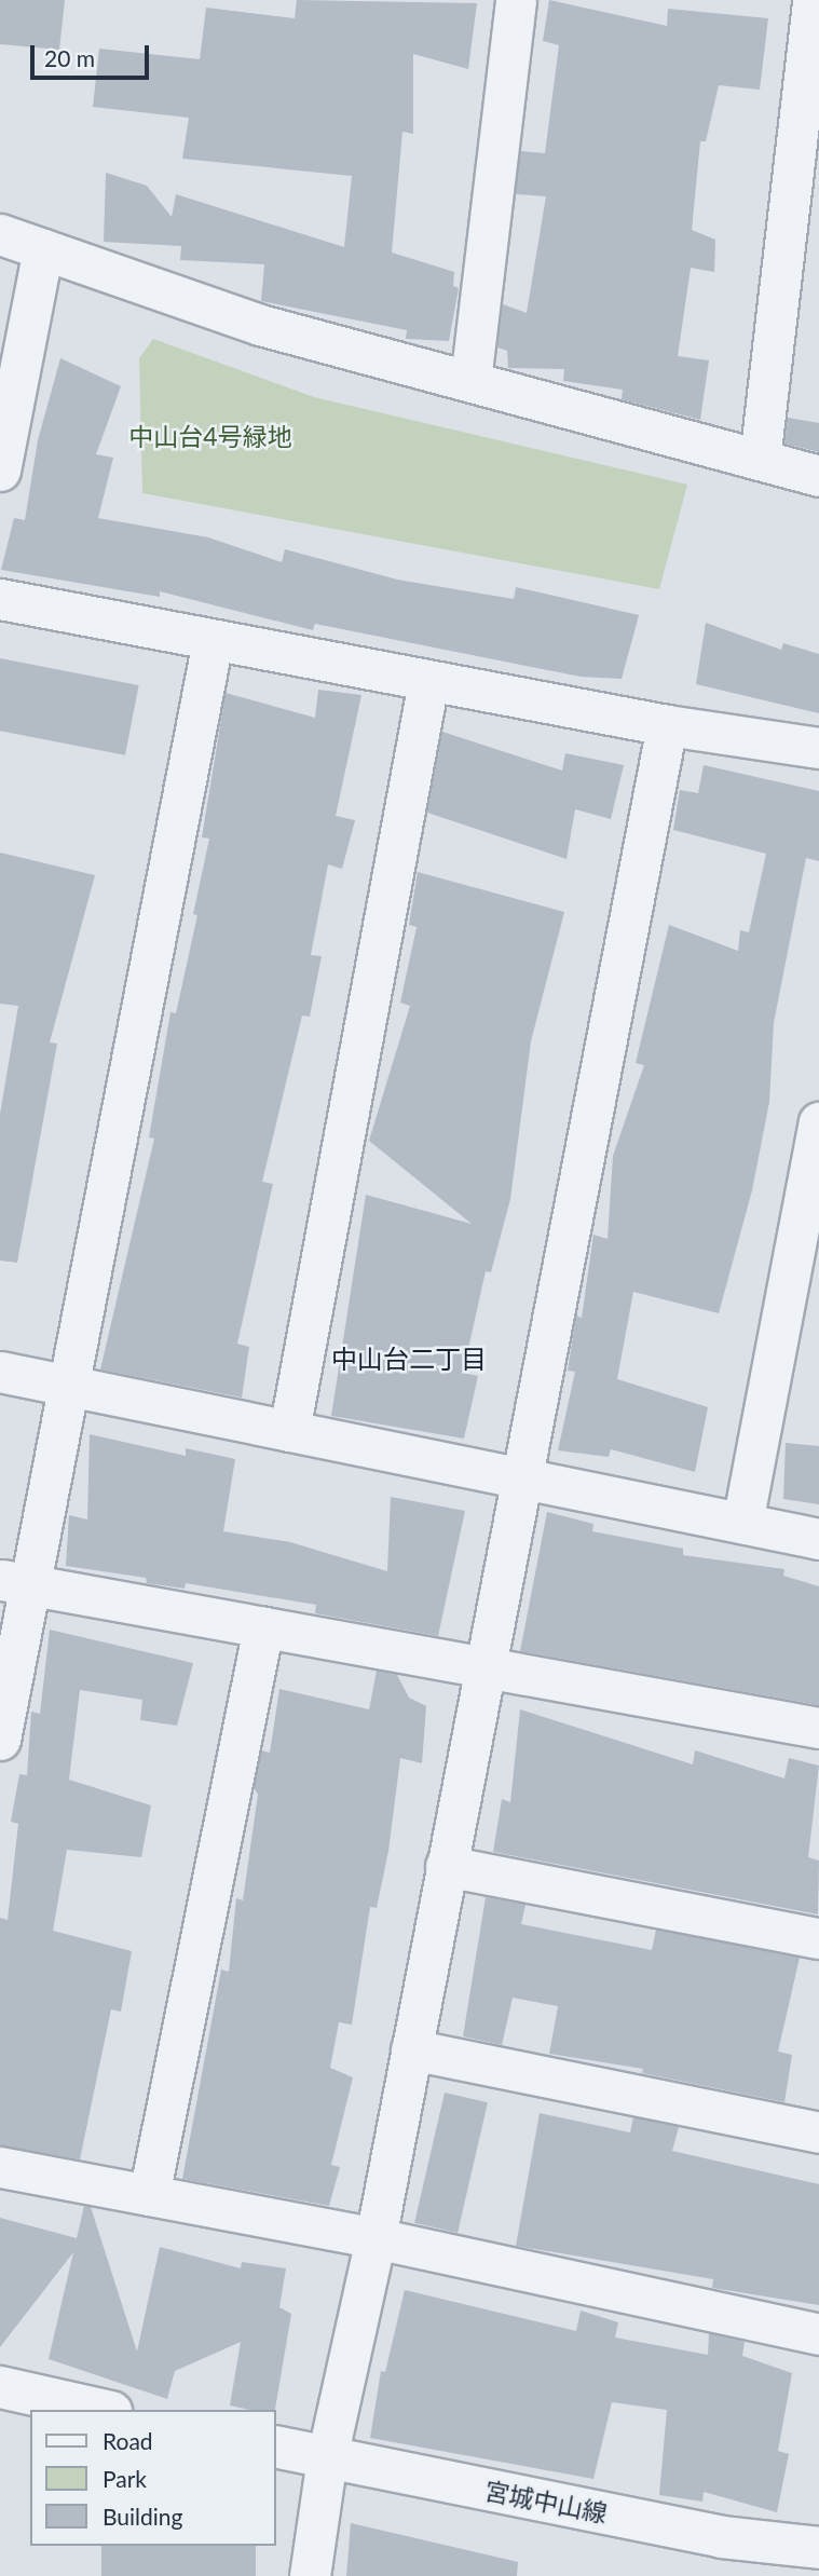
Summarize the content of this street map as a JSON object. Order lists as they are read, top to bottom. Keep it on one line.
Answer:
{"streets":{"street":["宮城中山線"]},"districts":["中山台二丁目"],"parks":["中山台4号緑地"],"legend":["Road","Park","Building"],"scale_bar":"20 m"}
